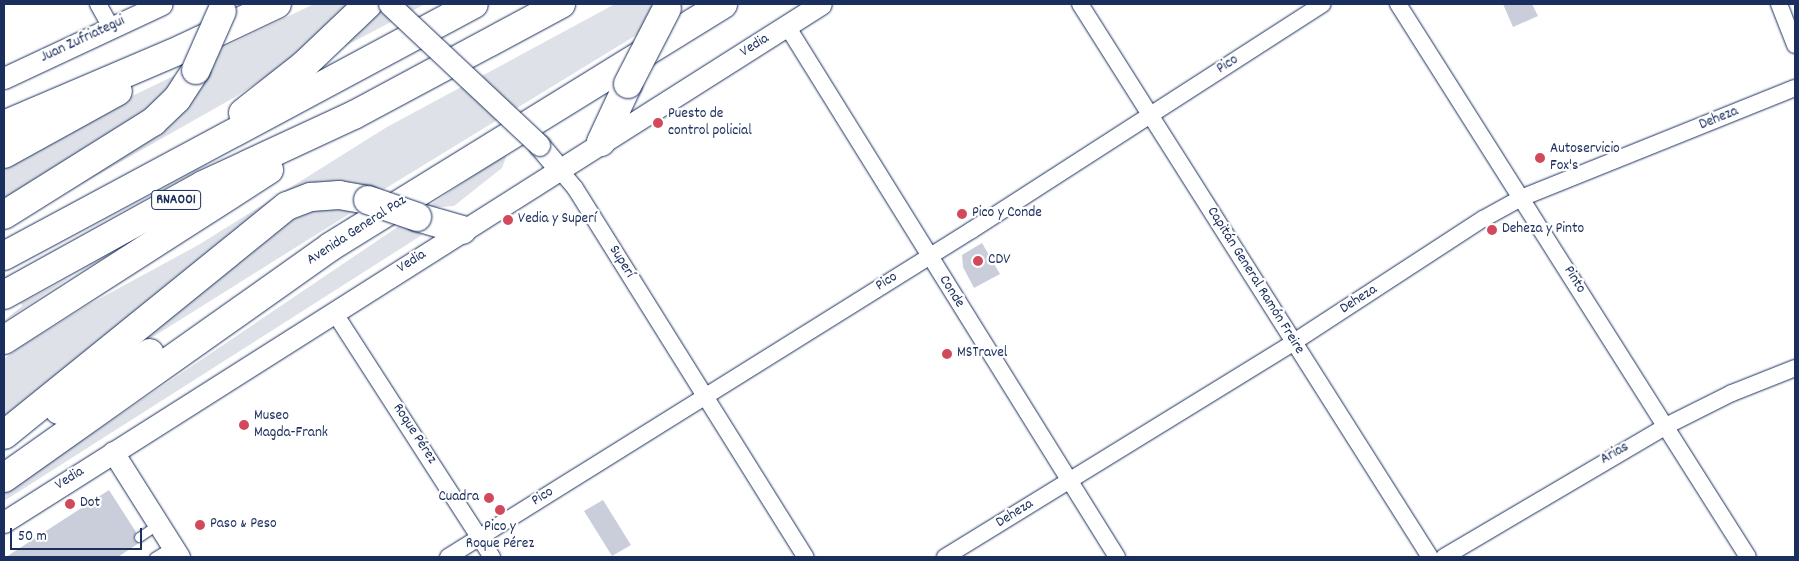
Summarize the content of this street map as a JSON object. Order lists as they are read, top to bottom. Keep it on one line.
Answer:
{"streets":{"highway":["RNA001","Avenida General Paz"],"street":["Juan Zufriategui","Vedia","Pico","Deheza","Superí","Pinto","Capitán General Ramón Freire","Conde","Roque Pérez","Arias"]},"crossings":[["Vedia","Superí"],["Vedia","Conde"],["Vedia","Roque Pérez"],["Pico","Superí"],["Pico","Capitán General Ramón Freire"],["Pico","Conde"],["Pico","Roque Pérez"],["Deheza","Pinto"],["Deheza","Capitán General Ramón Freire"],["Deheza","Conde"],["Pinto","Arias"]],"places":["Puesto de control policial","Autoservicio Fox's","Pico y Conde","Vedia y Superí","Deheza y Pinto","CDV","MSTravel","Museo Magda-Frank","Cuadra","Dot","Pico y Roque Pérez","Paso & Peso"],"scale_bar":"50 m"}
